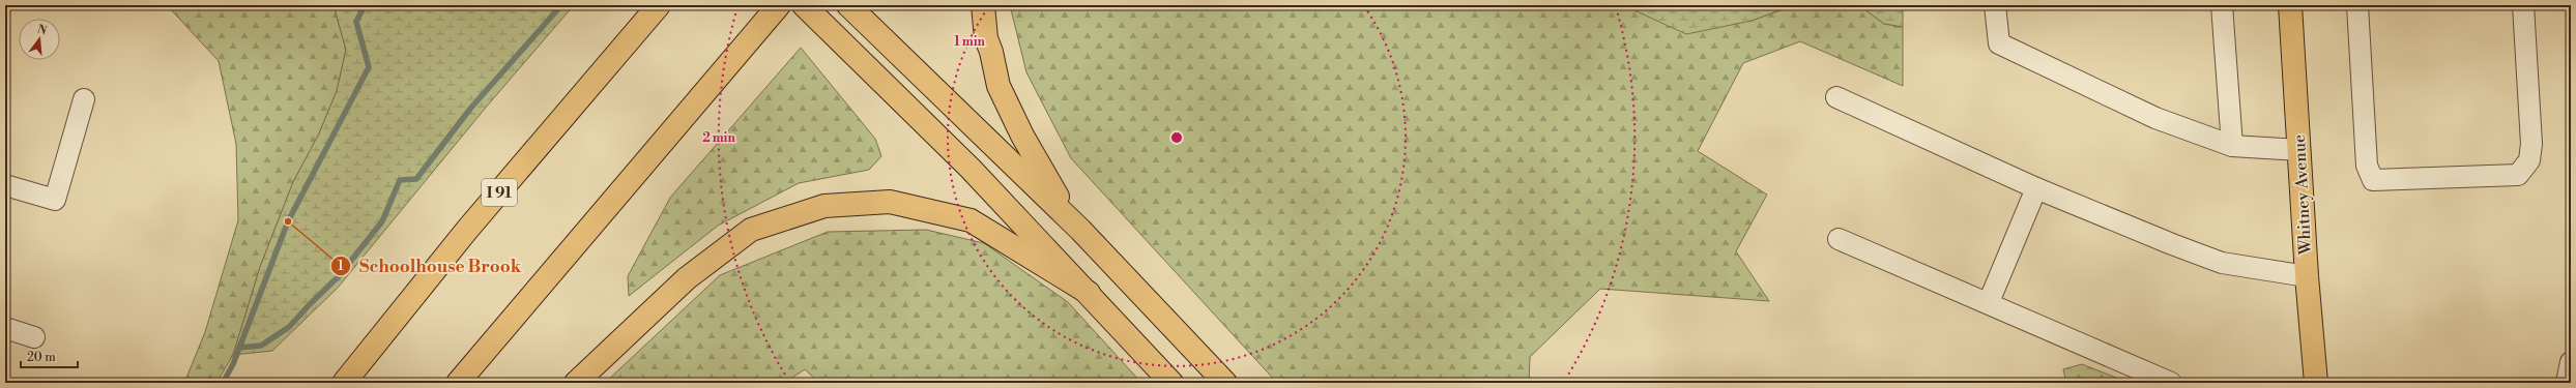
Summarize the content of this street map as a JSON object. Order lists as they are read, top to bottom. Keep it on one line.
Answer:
{"streets":{"main road":["I 91","Whitney Avenue"]},"places":["Schoolhouse Brook"],"scale_bar":"20 m","north":"top","rings":["1 min","2 min"]}
